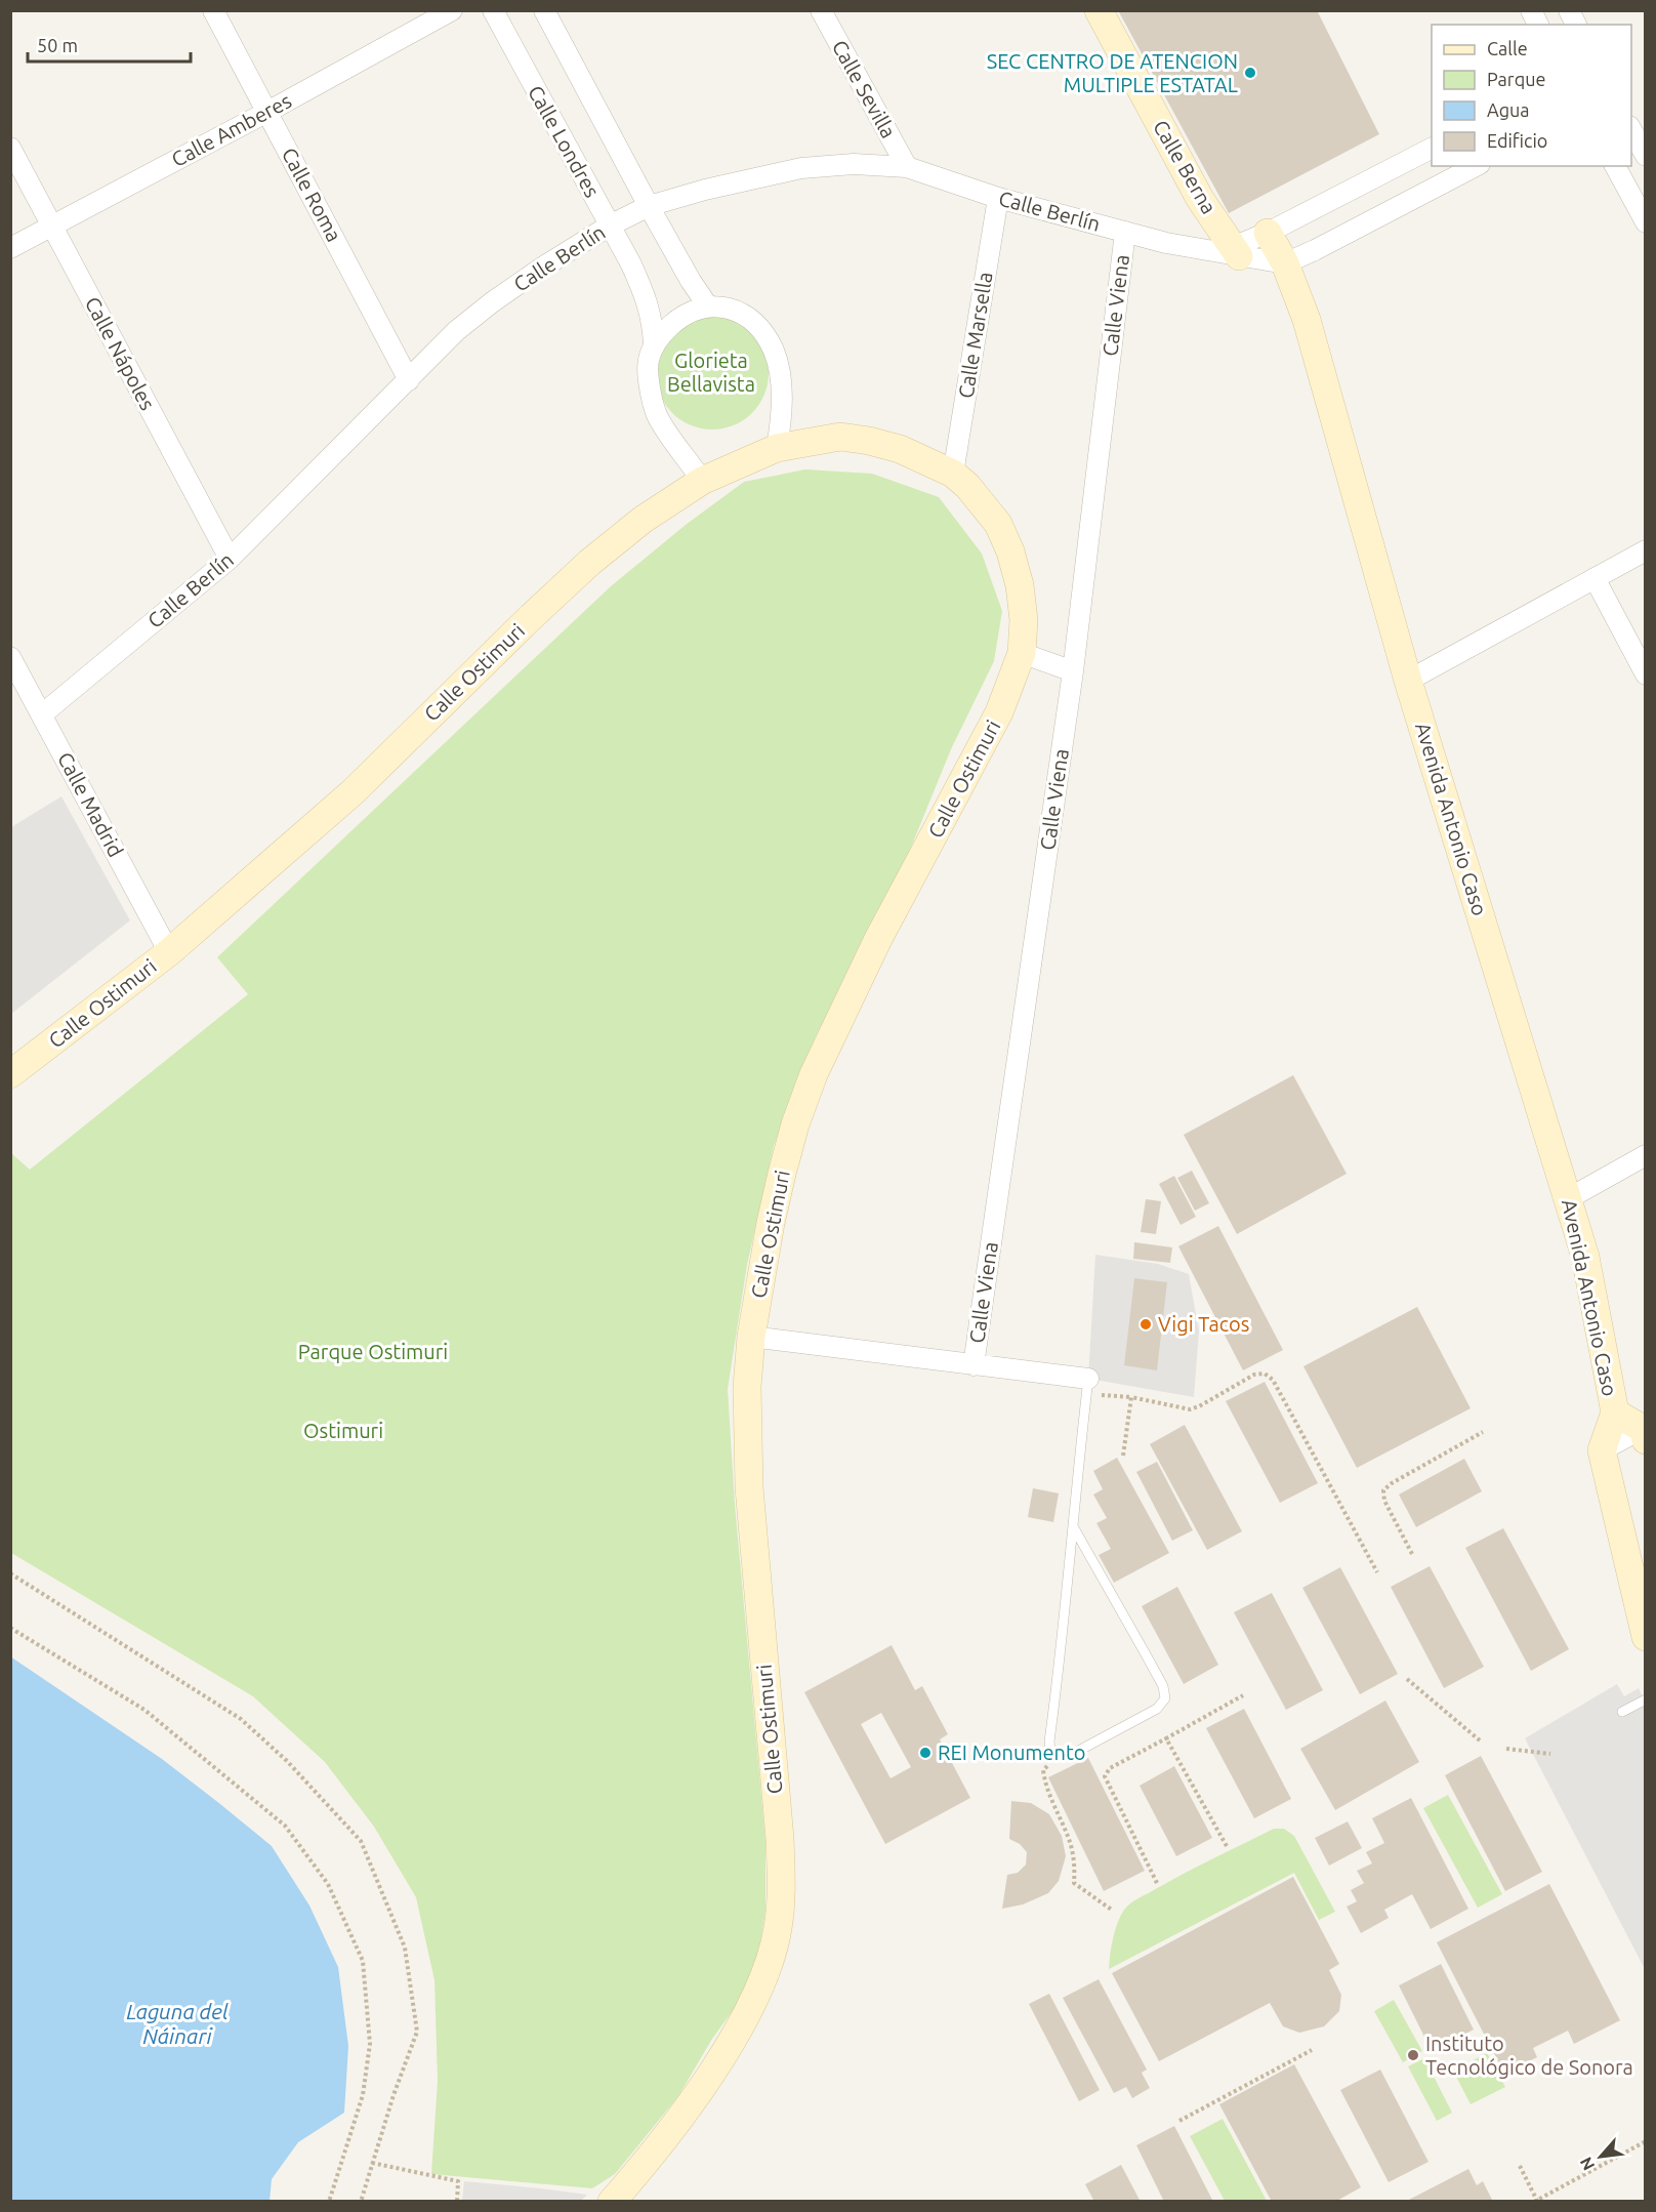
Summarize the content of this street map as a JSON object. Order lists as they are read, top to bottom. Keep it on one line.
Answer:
{"streets":{"street":["Calle Sevilla","Calle Amberes","Calle Londres","Calle Berna","Calle Roma","Calle Berlín","Calle Viena","Calle Marsella","Calle Nápoles","Calle Ostimuri","Calle Madrid","Avenida Antonio Caso"]},"crossings":[["Calle Sevilla","Calle Berlín"],["Calle Amberes","Calle Roma"],["Calle Amberes","Calle Nápoles"],["Calle Londres","Calle Berlín"],["Calle Londres","Calle Ostimuri"],["Calle Berna","Calle Berlín"],["Calle Roma","Calle Berlín"],["Calle Berlín","Calle Viena"],["Calle Berlín","Calle Marsella"],["Calle Berlín","Calle Nápoles"],["Calle Berlín","Calle Madrid"],["Calle Berlín","Avenida Antonio Caso"],["Calle Marsella","Calle Ostimuri"],["Calle Ostimuri","Calle Madrid"]],"water":["Laguna del Náinari"],"parks":["Glorieta Bellavista","Parque Ostimuri","Ostimuri"],"places":["SEC CENTRO DE ATENCION MULTIPLE ESTATAL","Vigi Tacos","REI Monumento","Instituto Tecnológico de Sonora"],"legend":["Calle","Parque","Agua","Edificio"],"scale_bar":"50 m","north":"bottom left"}
